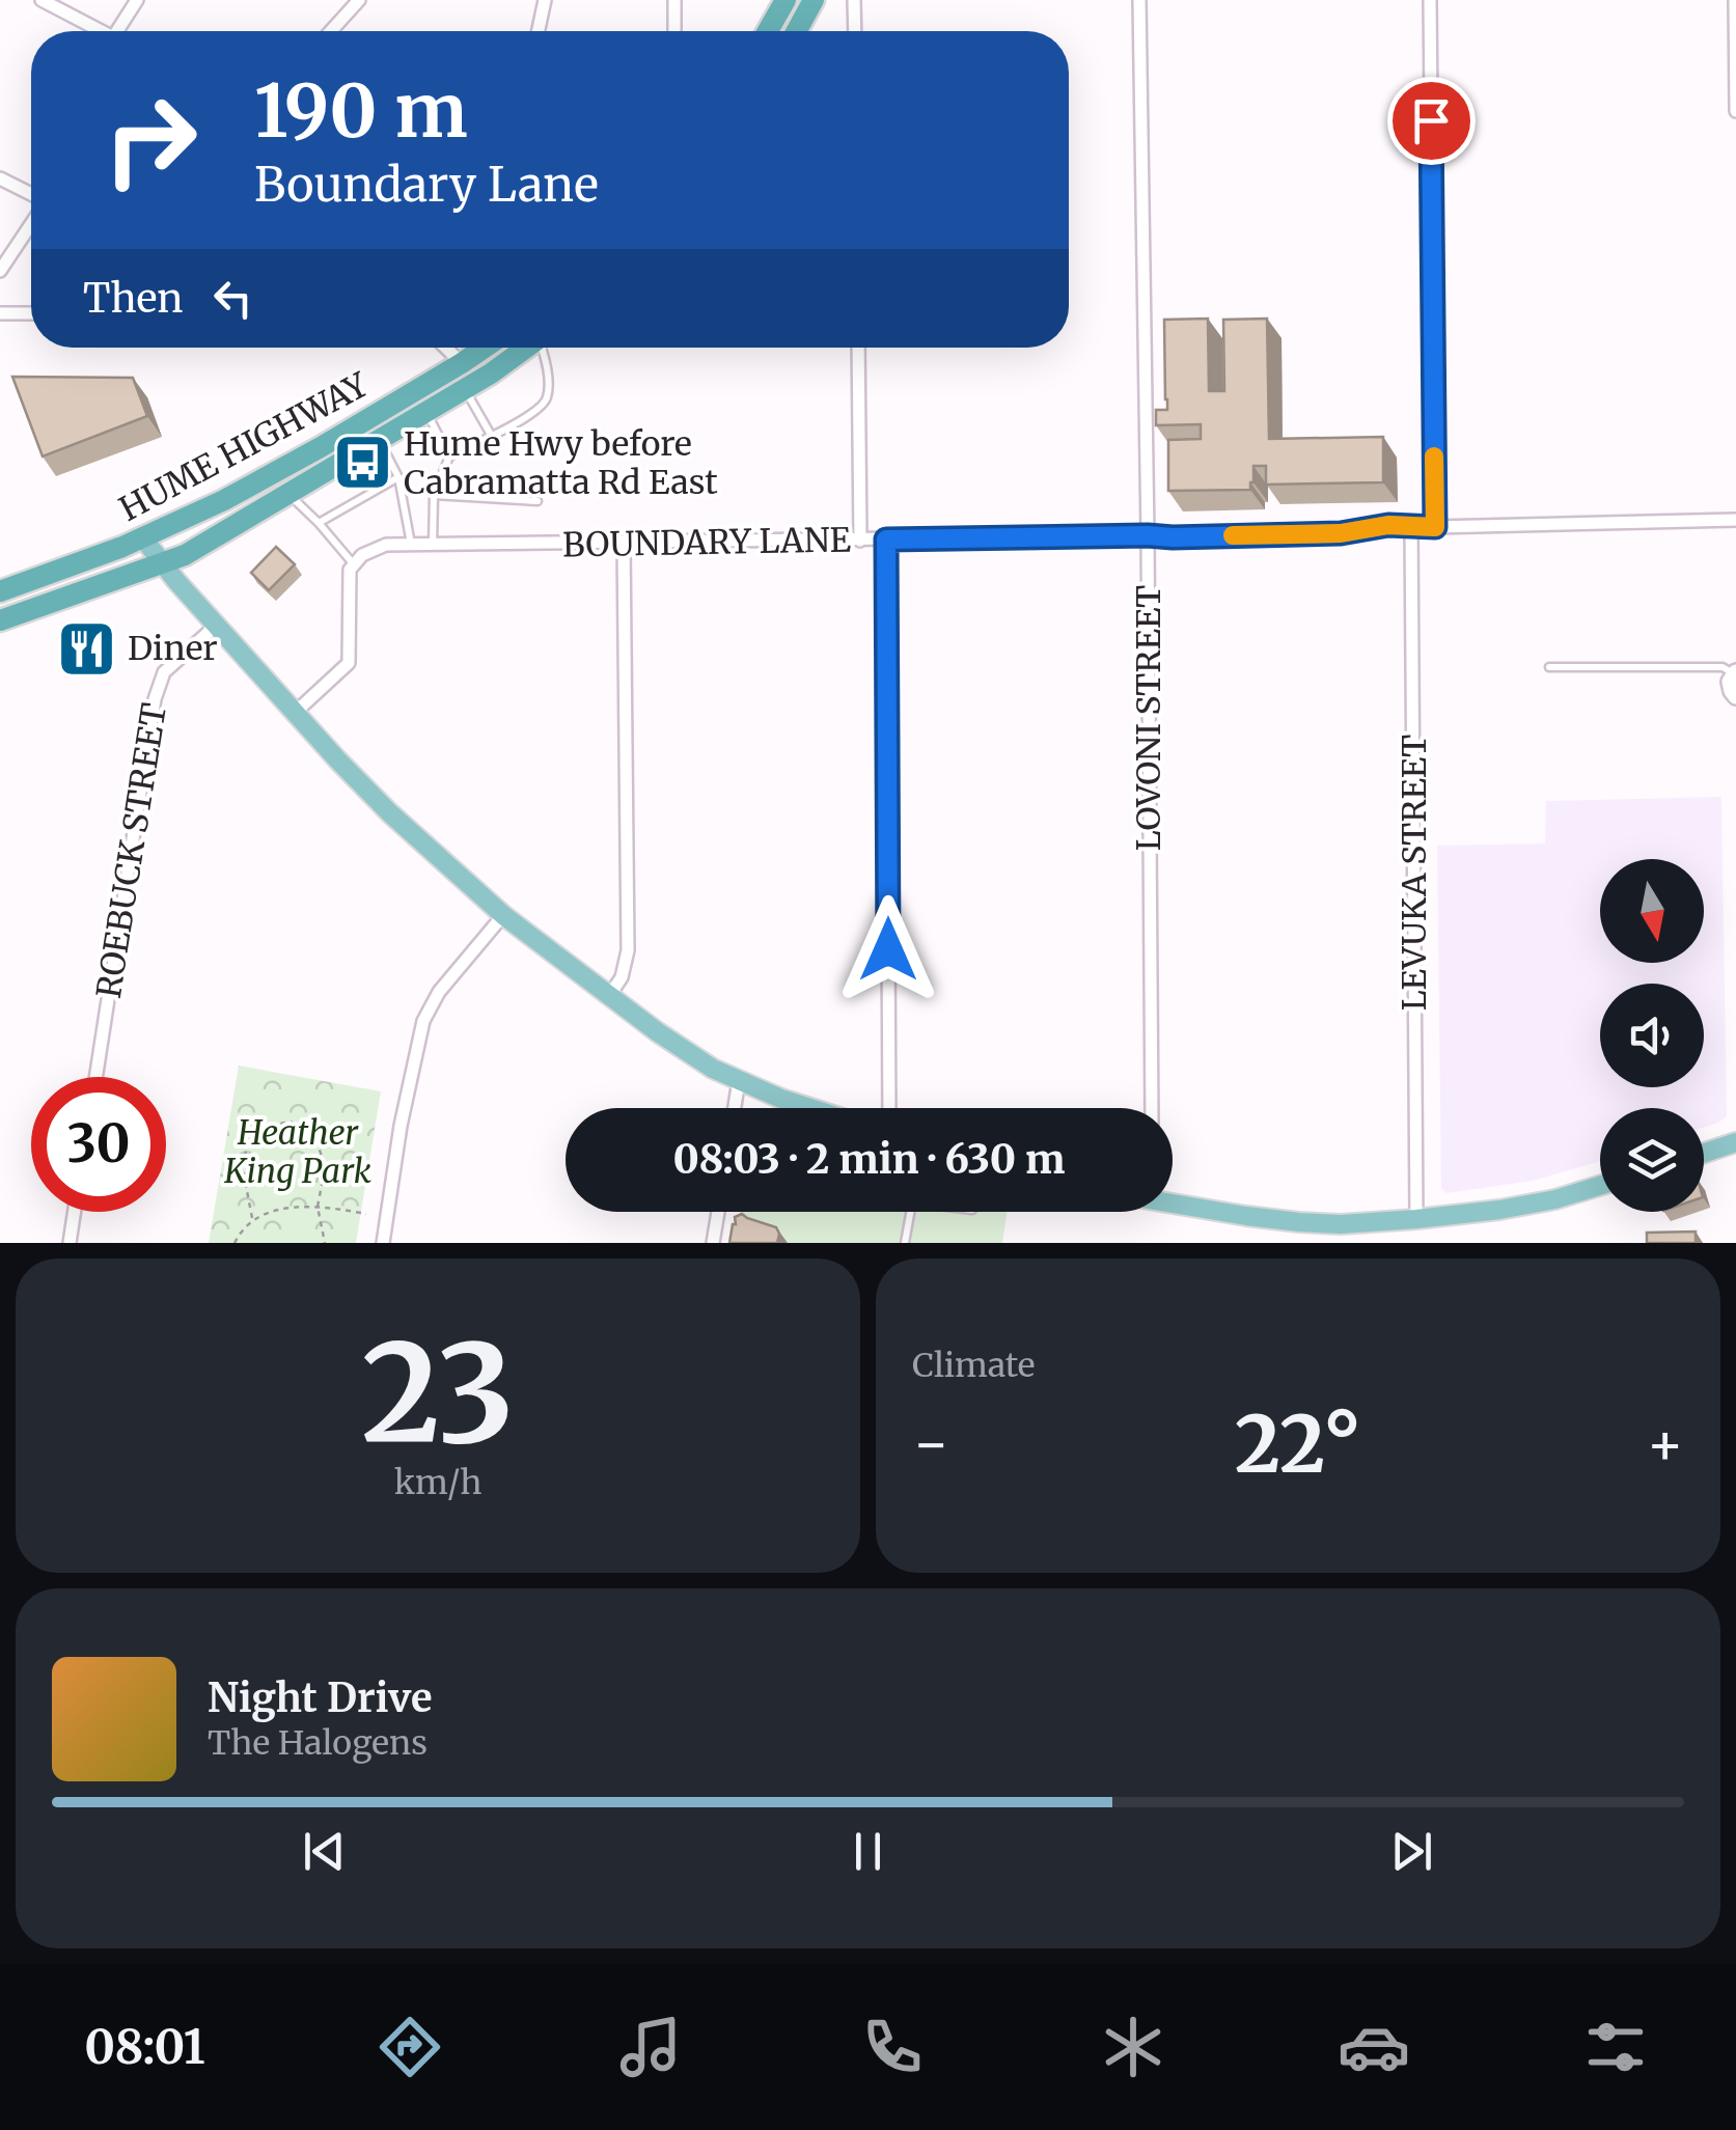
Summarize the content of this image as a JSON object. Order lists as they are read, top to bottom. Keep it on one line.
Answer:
{"streets":{"highway":["HUME HIGHWAY"],"street":["BOUNDARY LANE","LOVONI STREET","ROEBUCK STREET","LEVUKA STREET"]},"crossings":[["BOUNDARY LANE","LOVONI STREET"],["BOUNDARY LANE","LEVUKA STREET"]],"parks":["Heather King Park"],"places":{"bus stop":["Hume Hwy before Cabramatta Rd East"],"restaurant":["Diner"]},"north":"bottom","page":{"turn":["190 m","Boundary Lane"],"then":"Then","limit":"30","trip":"08:03 · 2 min · 630 m","tile":[["23","km/h"],"Climate"],"heat":["−","22°","+"],"song":["Night Drive","The Halogens"],"tabs":"08:01"}}
